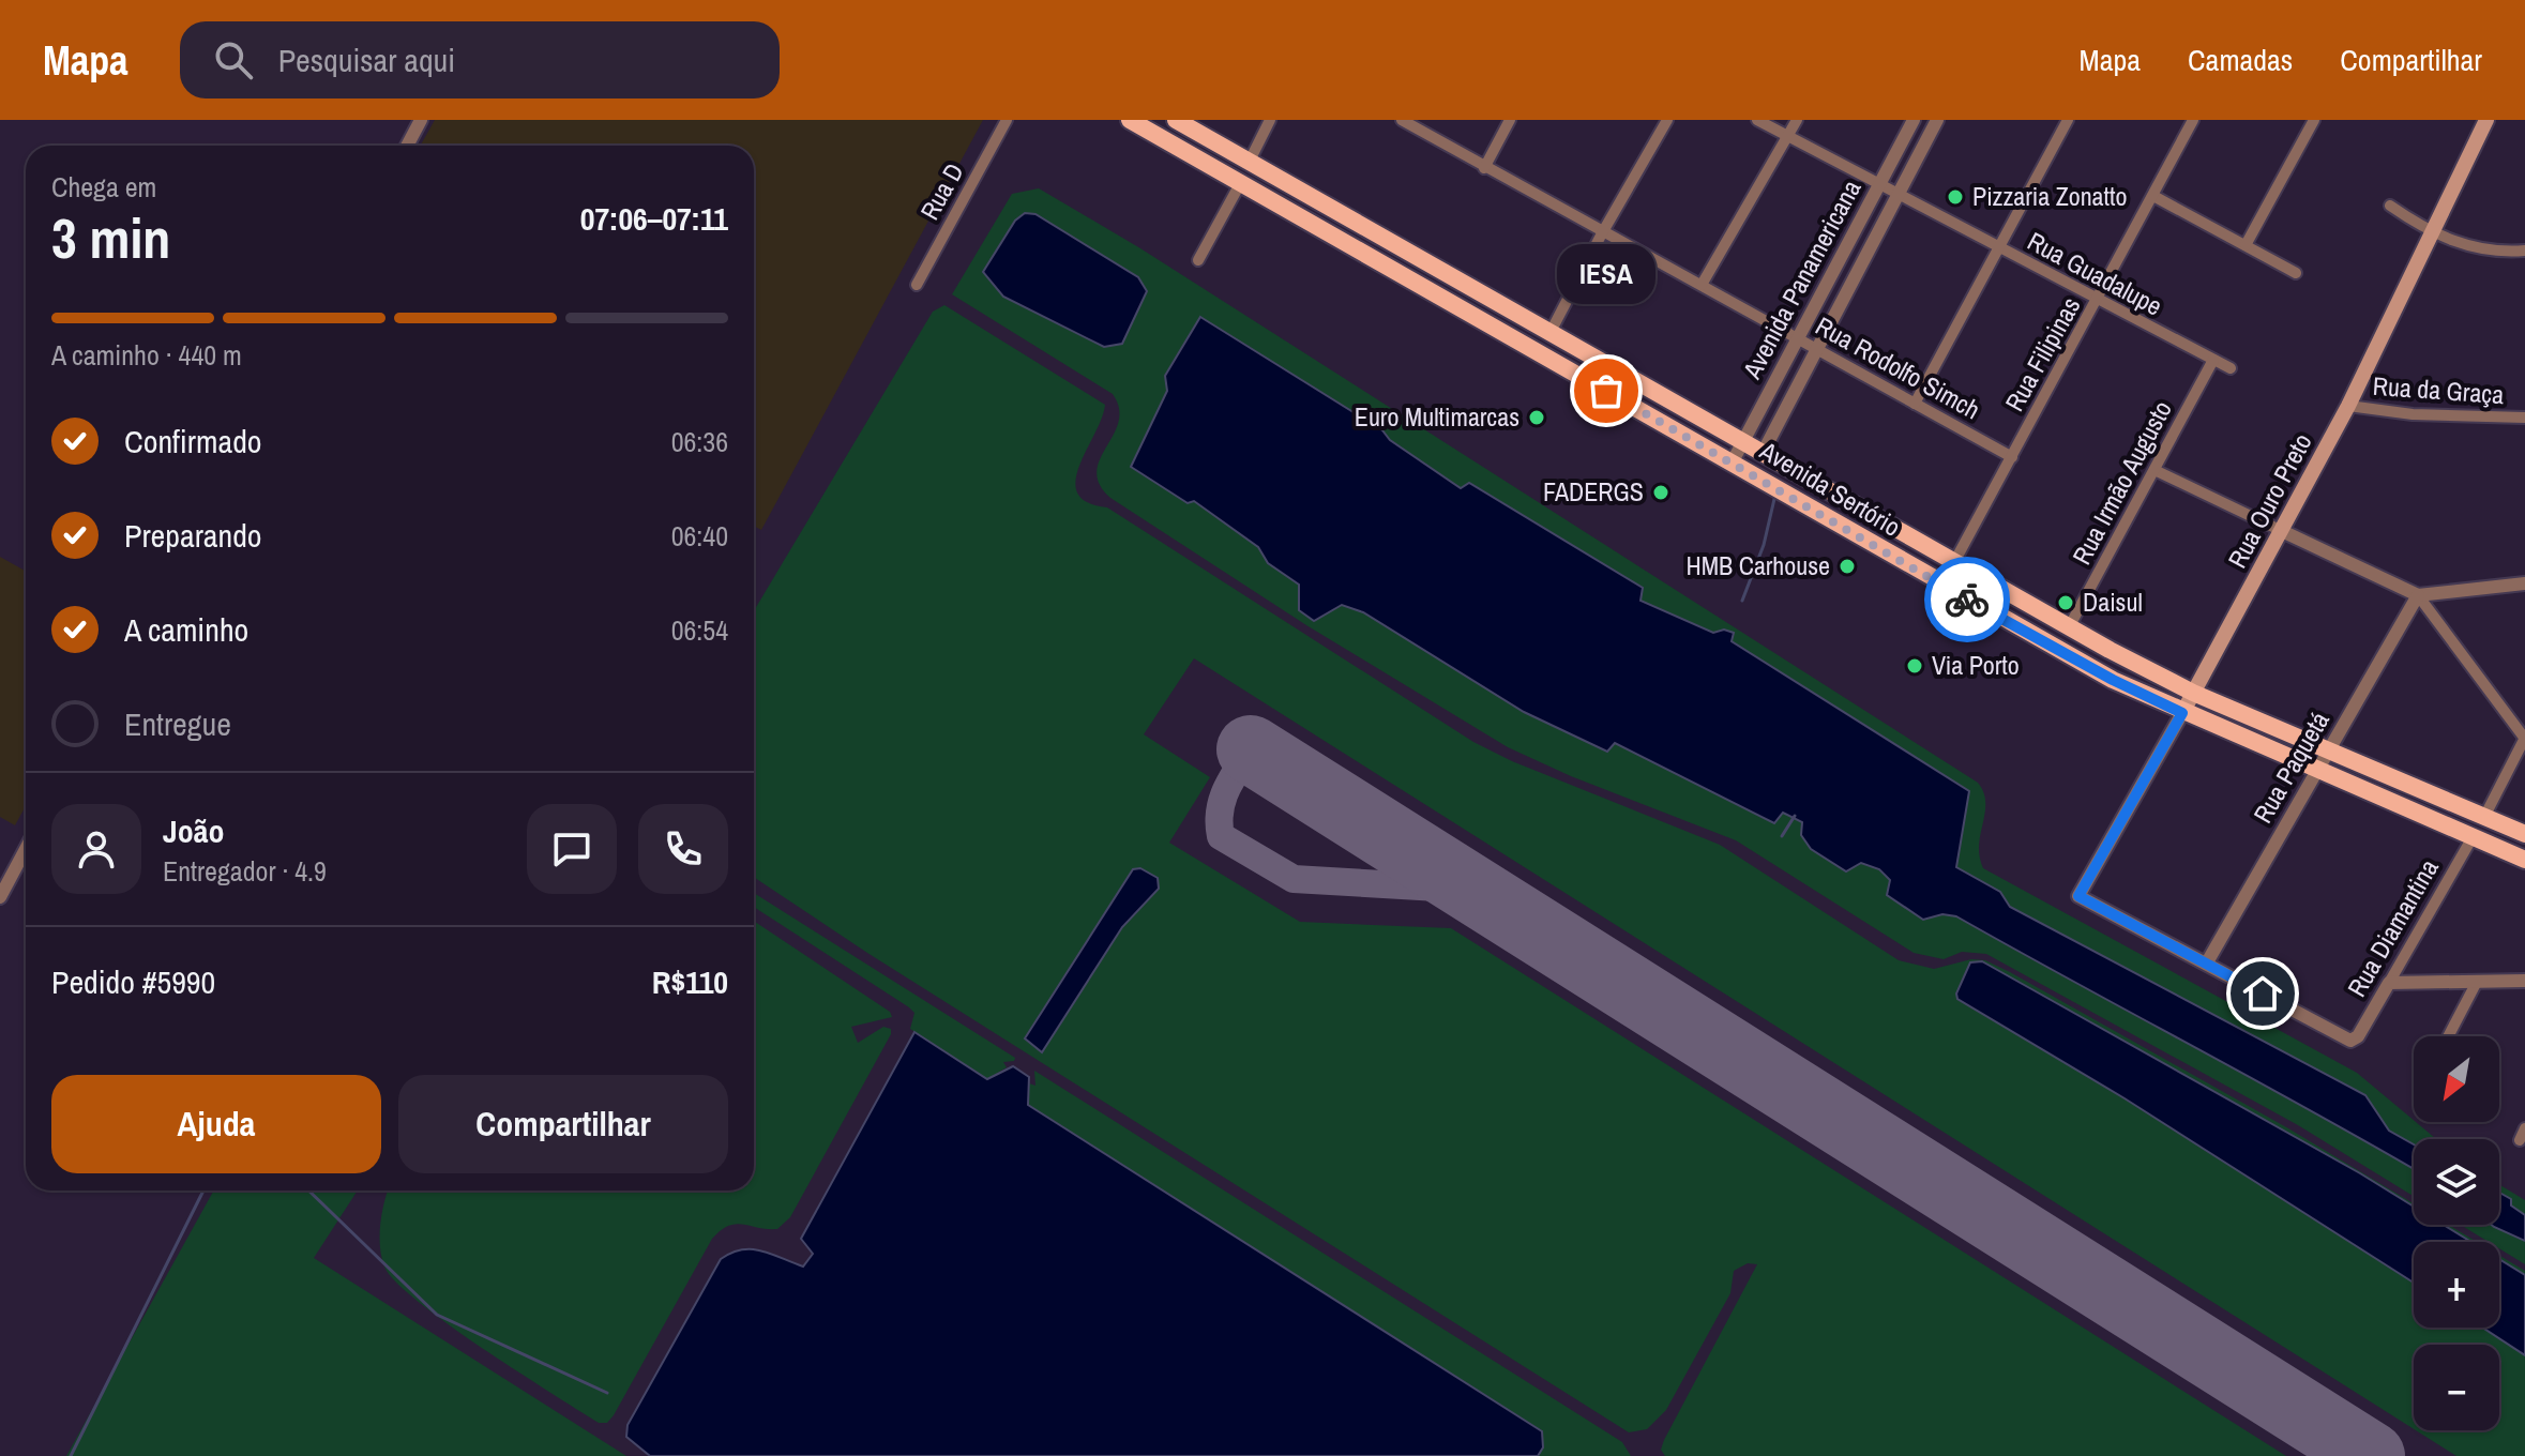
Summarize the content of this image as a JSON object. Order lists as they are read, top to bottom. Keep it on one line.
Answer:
{"streets":{"main road":["Avenida Sertório","Rua Ouro Preto"],"street":["Rua D","Rua Guadalupe","Avenida Panamericana","Rua Filipinas","Rua Rodolfo Simch","Rua da Graça","Rua Irmão Augusto","Rua Paquetá","Rua Diamantina"]},"crossings":[["Rua Guadalupe","Avenida Panamericana"],["Rua Guadalupe","Rua Filipinas"],["Rua Guadalupe","Rua Irmão Augusto"],["Avenida Panamericana","Rua Rodolfo Simch"],["Avenida Panamericana","Avenida Sertório"],["Rua Filipinas","Rua Rodolfo Simch"],["Rua Filipinas","Avenida Sertório"],["Rua da Graça","Rua Ouro Preto"],["Rua Irmão Augusto","Avenida Sertório"],["Avenida Sertório","Rua Ouro Preto"],["Avenida Sertório","Rua Paquetá"],["Avenida Sertório","Rua Diamantina"],["Rua Ouro Preto","Rua Paquetá"],["Rua Ouro Preto","Rua Diamantina"],["Rua Paquetá","Rua Diamantina"]],"places":["Pizzaria Zonatto","IESA","Euro Multimarcas","FADERGS","HMB Carhouse","Daisul","Via Porto"],"north":"bottom left","page":{"header":"Mapa","search":"Pesquisar aqui","nav":["Mapa","Camadas","Compartilhar"],"heading":["3 min","Chega em","07:06–07:11"],"panel":["João","Entregador · 4.9","Pedido #5990","R$110"],"bubble":"IESA","bar":"A caminho · 440 m","list":[["Confirmado","06:36"],["Preparando","06:40"],["A caminho","06:54"],"Entregue"],"map_buttons":["+","−"],"buttons":["Ajuda","Compartilhar"]}}
